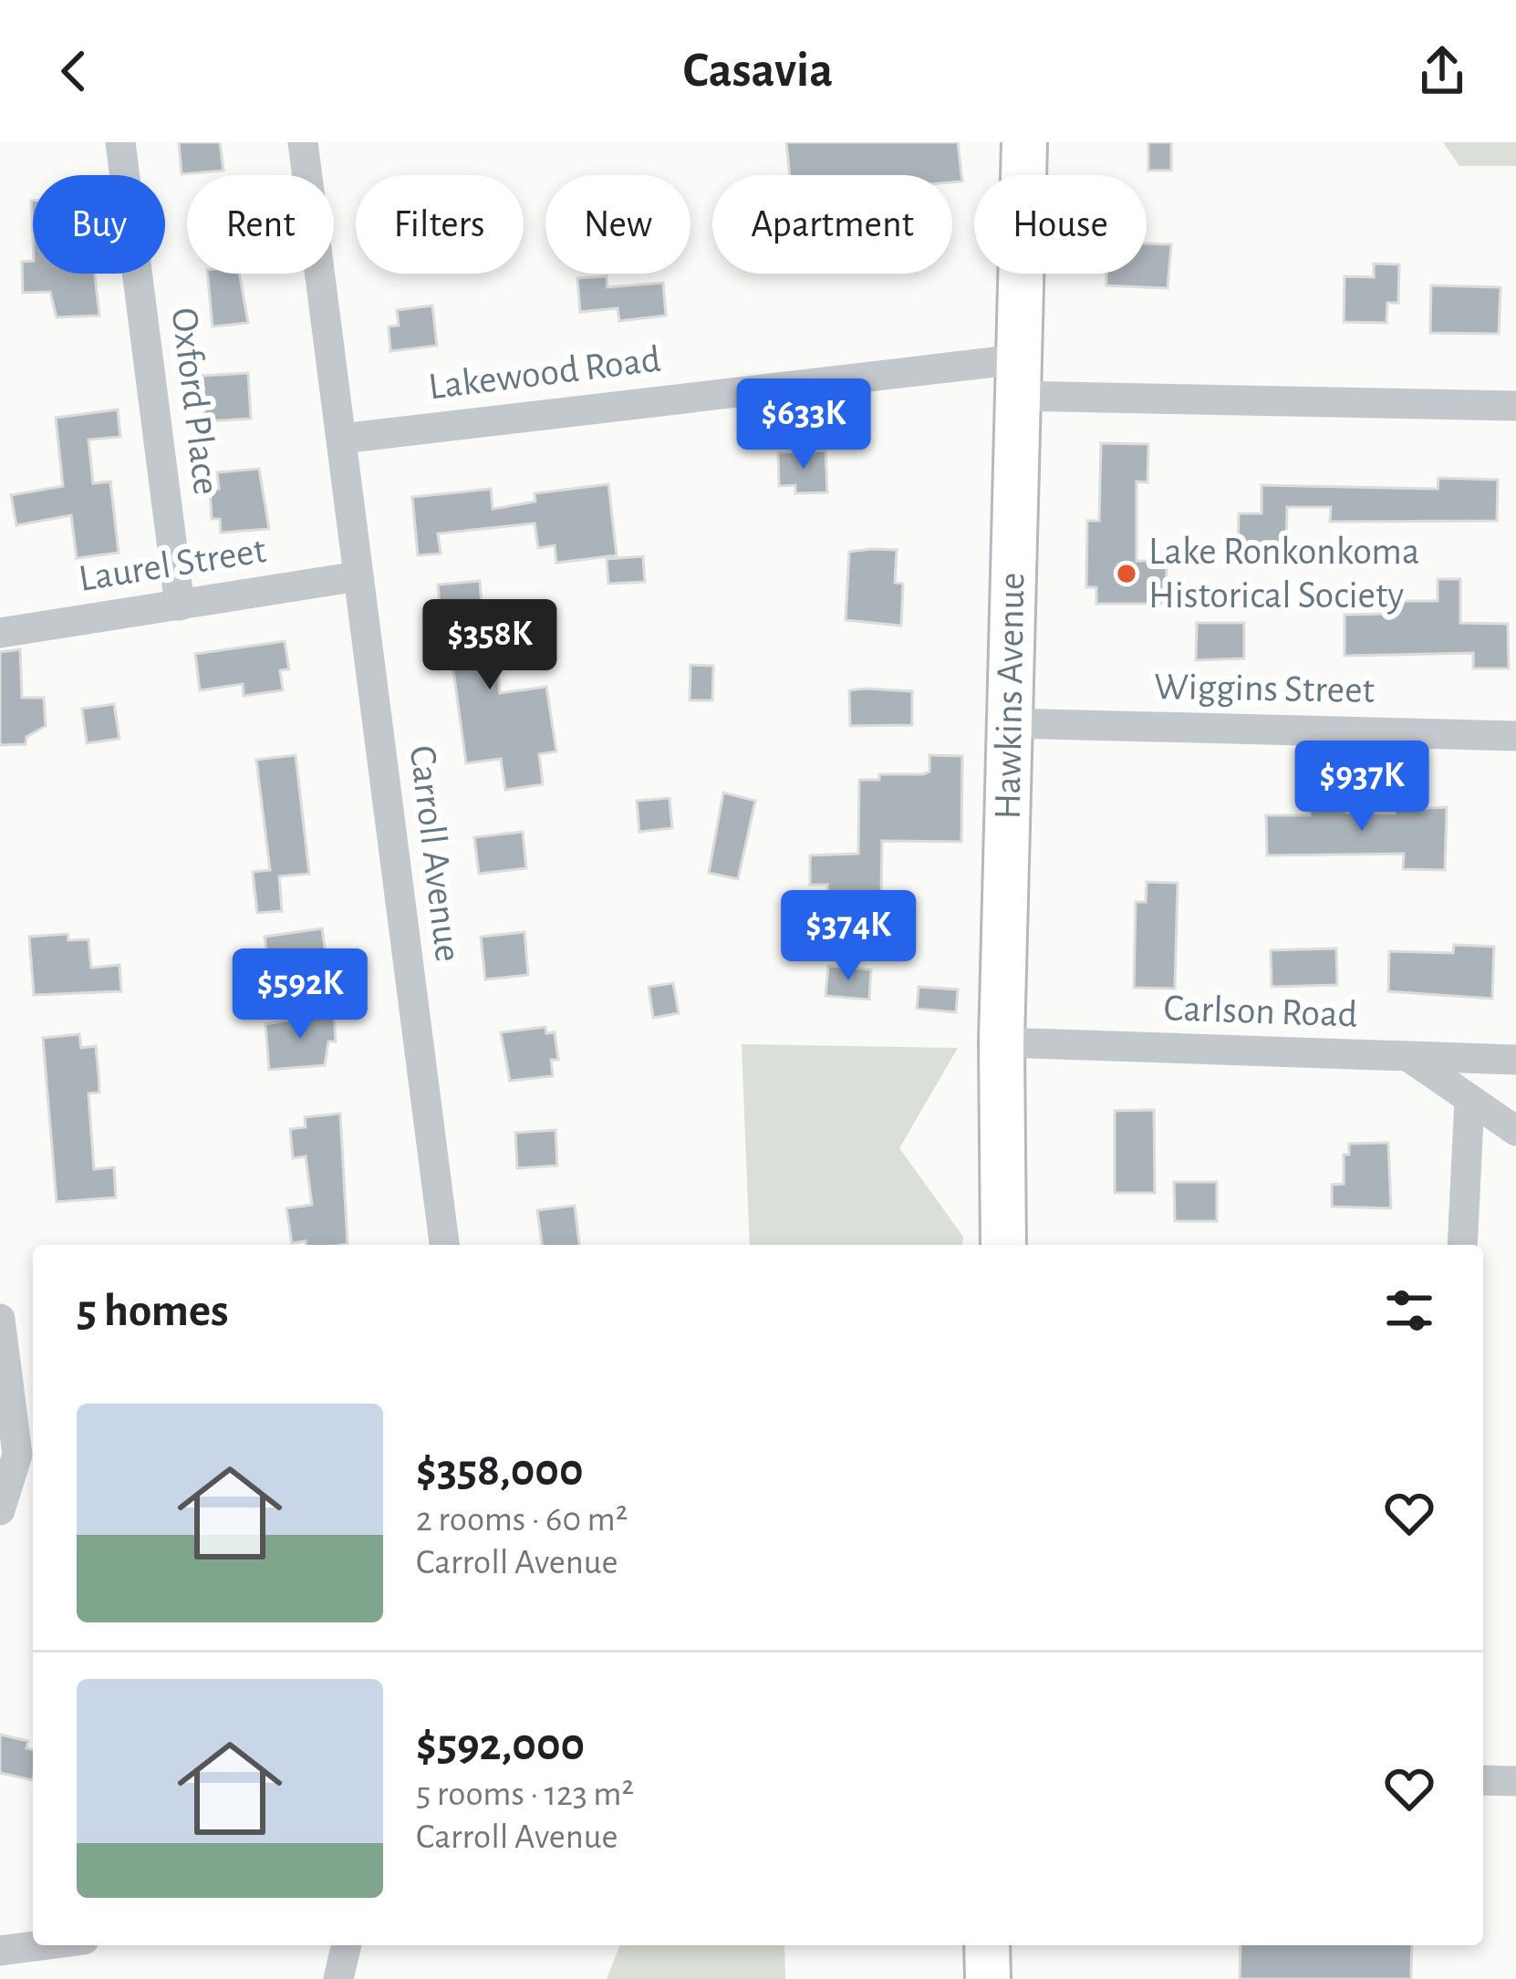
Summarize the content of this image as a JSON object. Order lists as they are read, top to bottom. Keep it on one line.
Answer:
{"streets":{"street":["Lakewood Road","Oxford Place","Laurel Street","Wiggins Street","Hawkins Avenue","Carroll Avenue","Carlson Road"]},"crossings":[["Lakewood Road","Hawkins Avenue"],["Lakewood Road","Carroll Avenue"],["Oxford Place","Laurel Street"],["Laurel Street","Carroll Avenue"],["Wiggins Street","Hawkins Avenue"],["Hawkins Avenue","Carlson Road"]],"places":["Lake Ronkonkoma Historical Society"],"page":{"header":"Casavia","chip":["Buy","Rent","Filters","New","Apartment","House"],"price":["$633K","$358K","$937K","$374K","$592K"],"heading":"5 homes","list":[{"name":"$358,000","note":"2 rooms · 60 m² · Carroll Avenue"},{"name":"$592,000","note":"5 rooms · 123 m² · Carroll Avenue"}]}}
